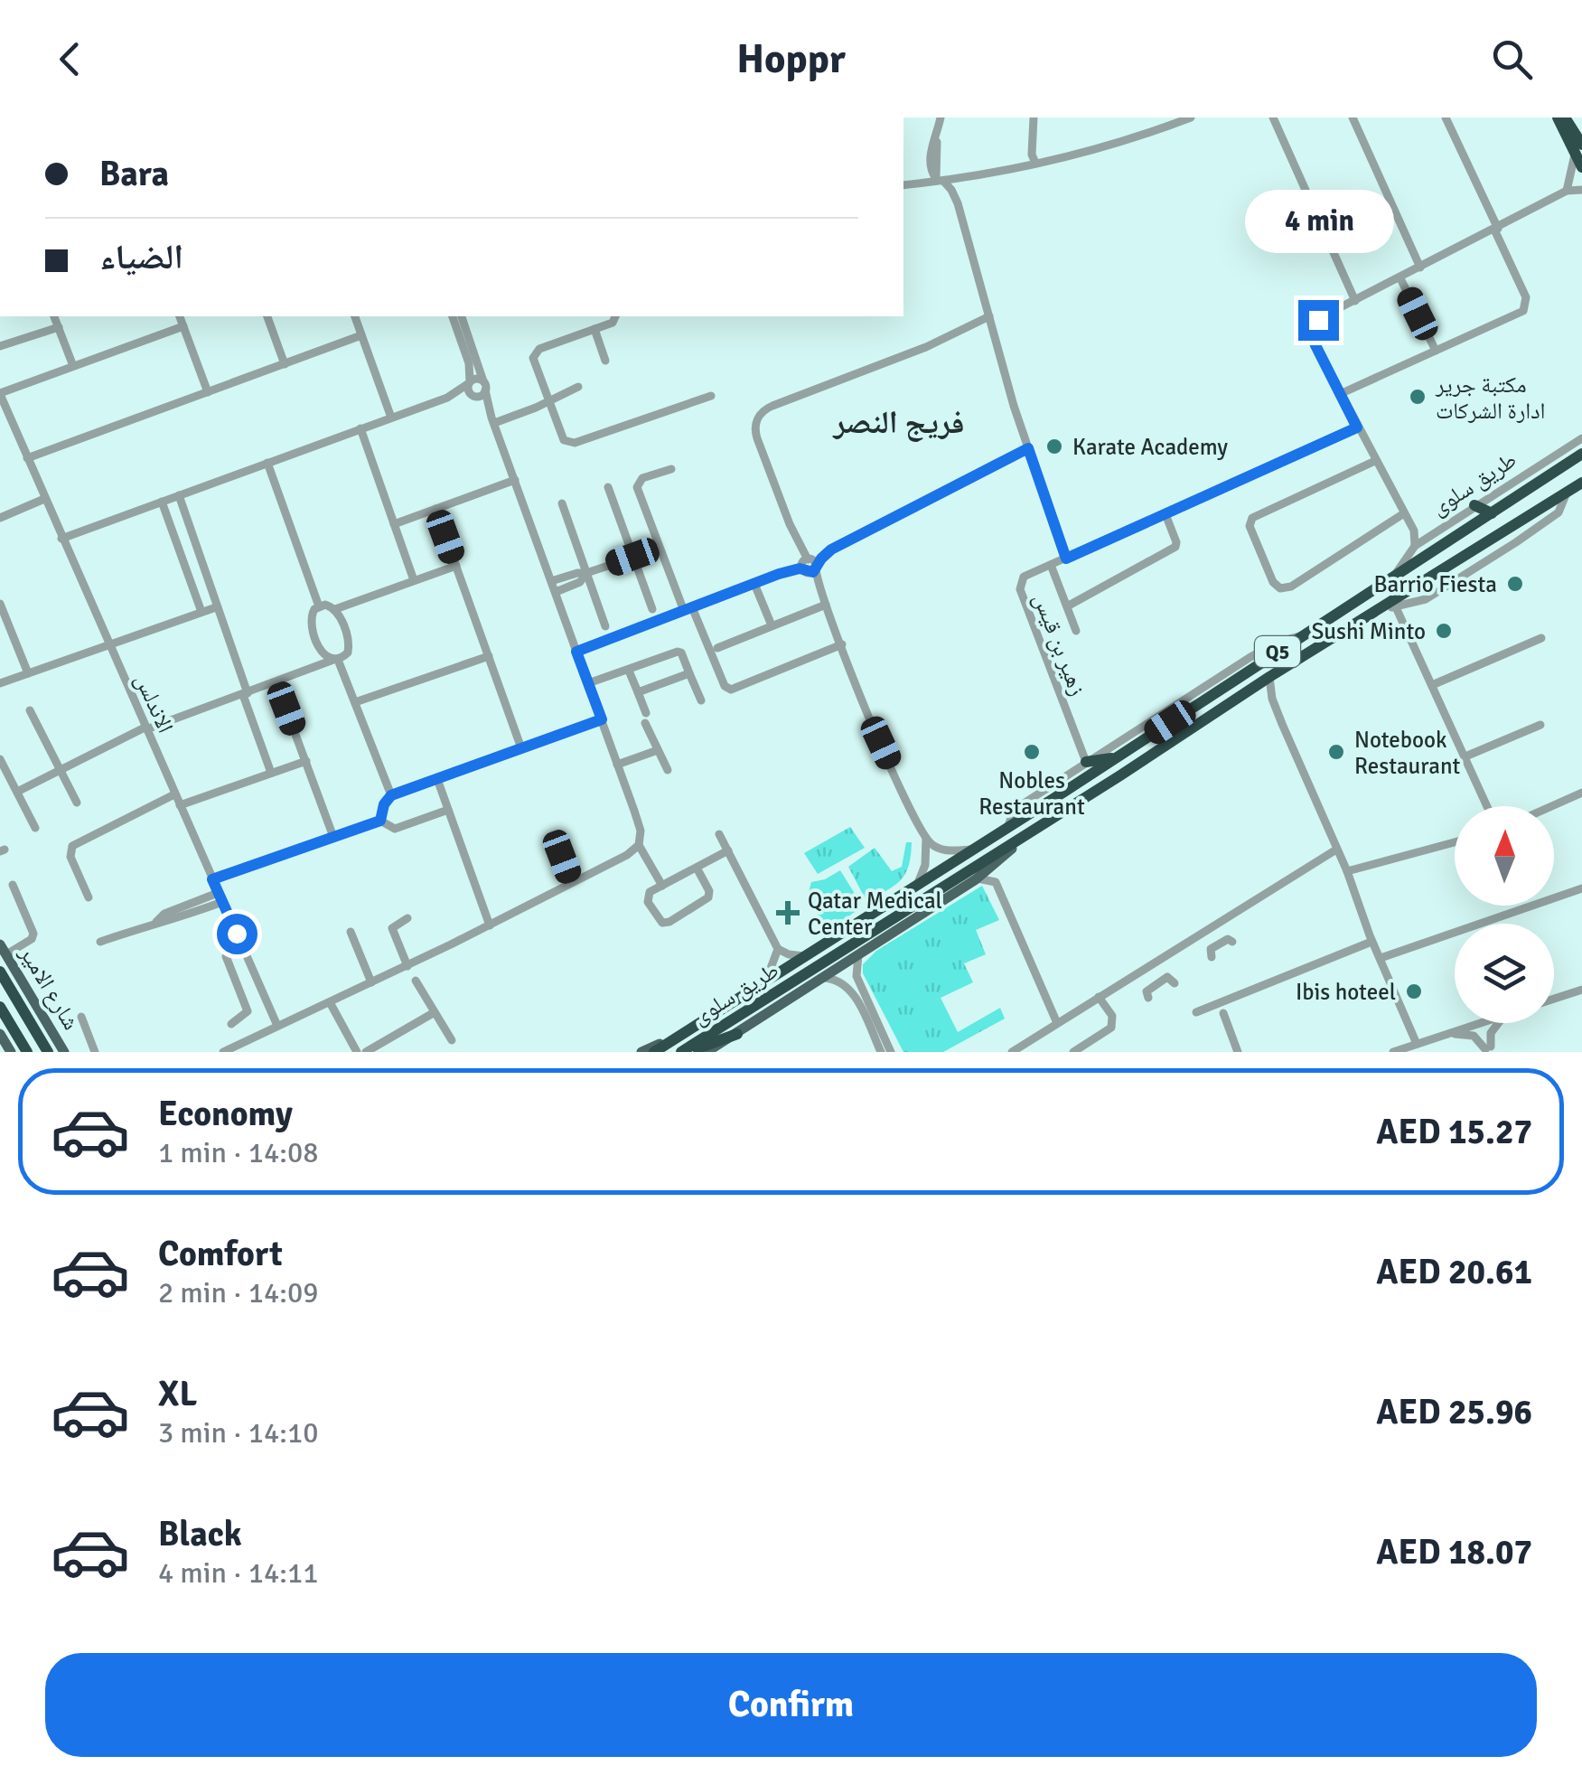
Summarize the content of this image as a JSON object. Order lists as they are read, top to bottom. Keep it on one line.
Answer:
{"streets":{"highway":["طريق سلوى","Q5"],"main road":["شارع الامير"],"street":["زهير بن قيس","الاندلس"]},"crossings":[["طريق سلوى","زهير بن قيس"]],"districts":["فريج النصر"],"places":{"other":["مكتبة جرير ادارة الشركات","Karate Academy","Barrio Fiesta","Sushi Minto","Nobles Restaurant","Notebook Restaurant","Ibis hoteel"],"health":["Qatar Medical Center"]},"north":"top","page":{"header":"Hoppr","banner":["Bara","الضياء"],"bubble":"4 min","list":[{"name":"Economy","note":"1 min · 14:08","value":"AED 15.27"},{"name":"Comfort","note":"2 min · 14:09","value":"AED 20.61"},{"name":"XL","note":"3 min · 14:10","value":"AED 25.96"},{"name":"Black","note":"4 min · 14:11","value":"AED 18.07"}],"buttons":"Confirm"}}
